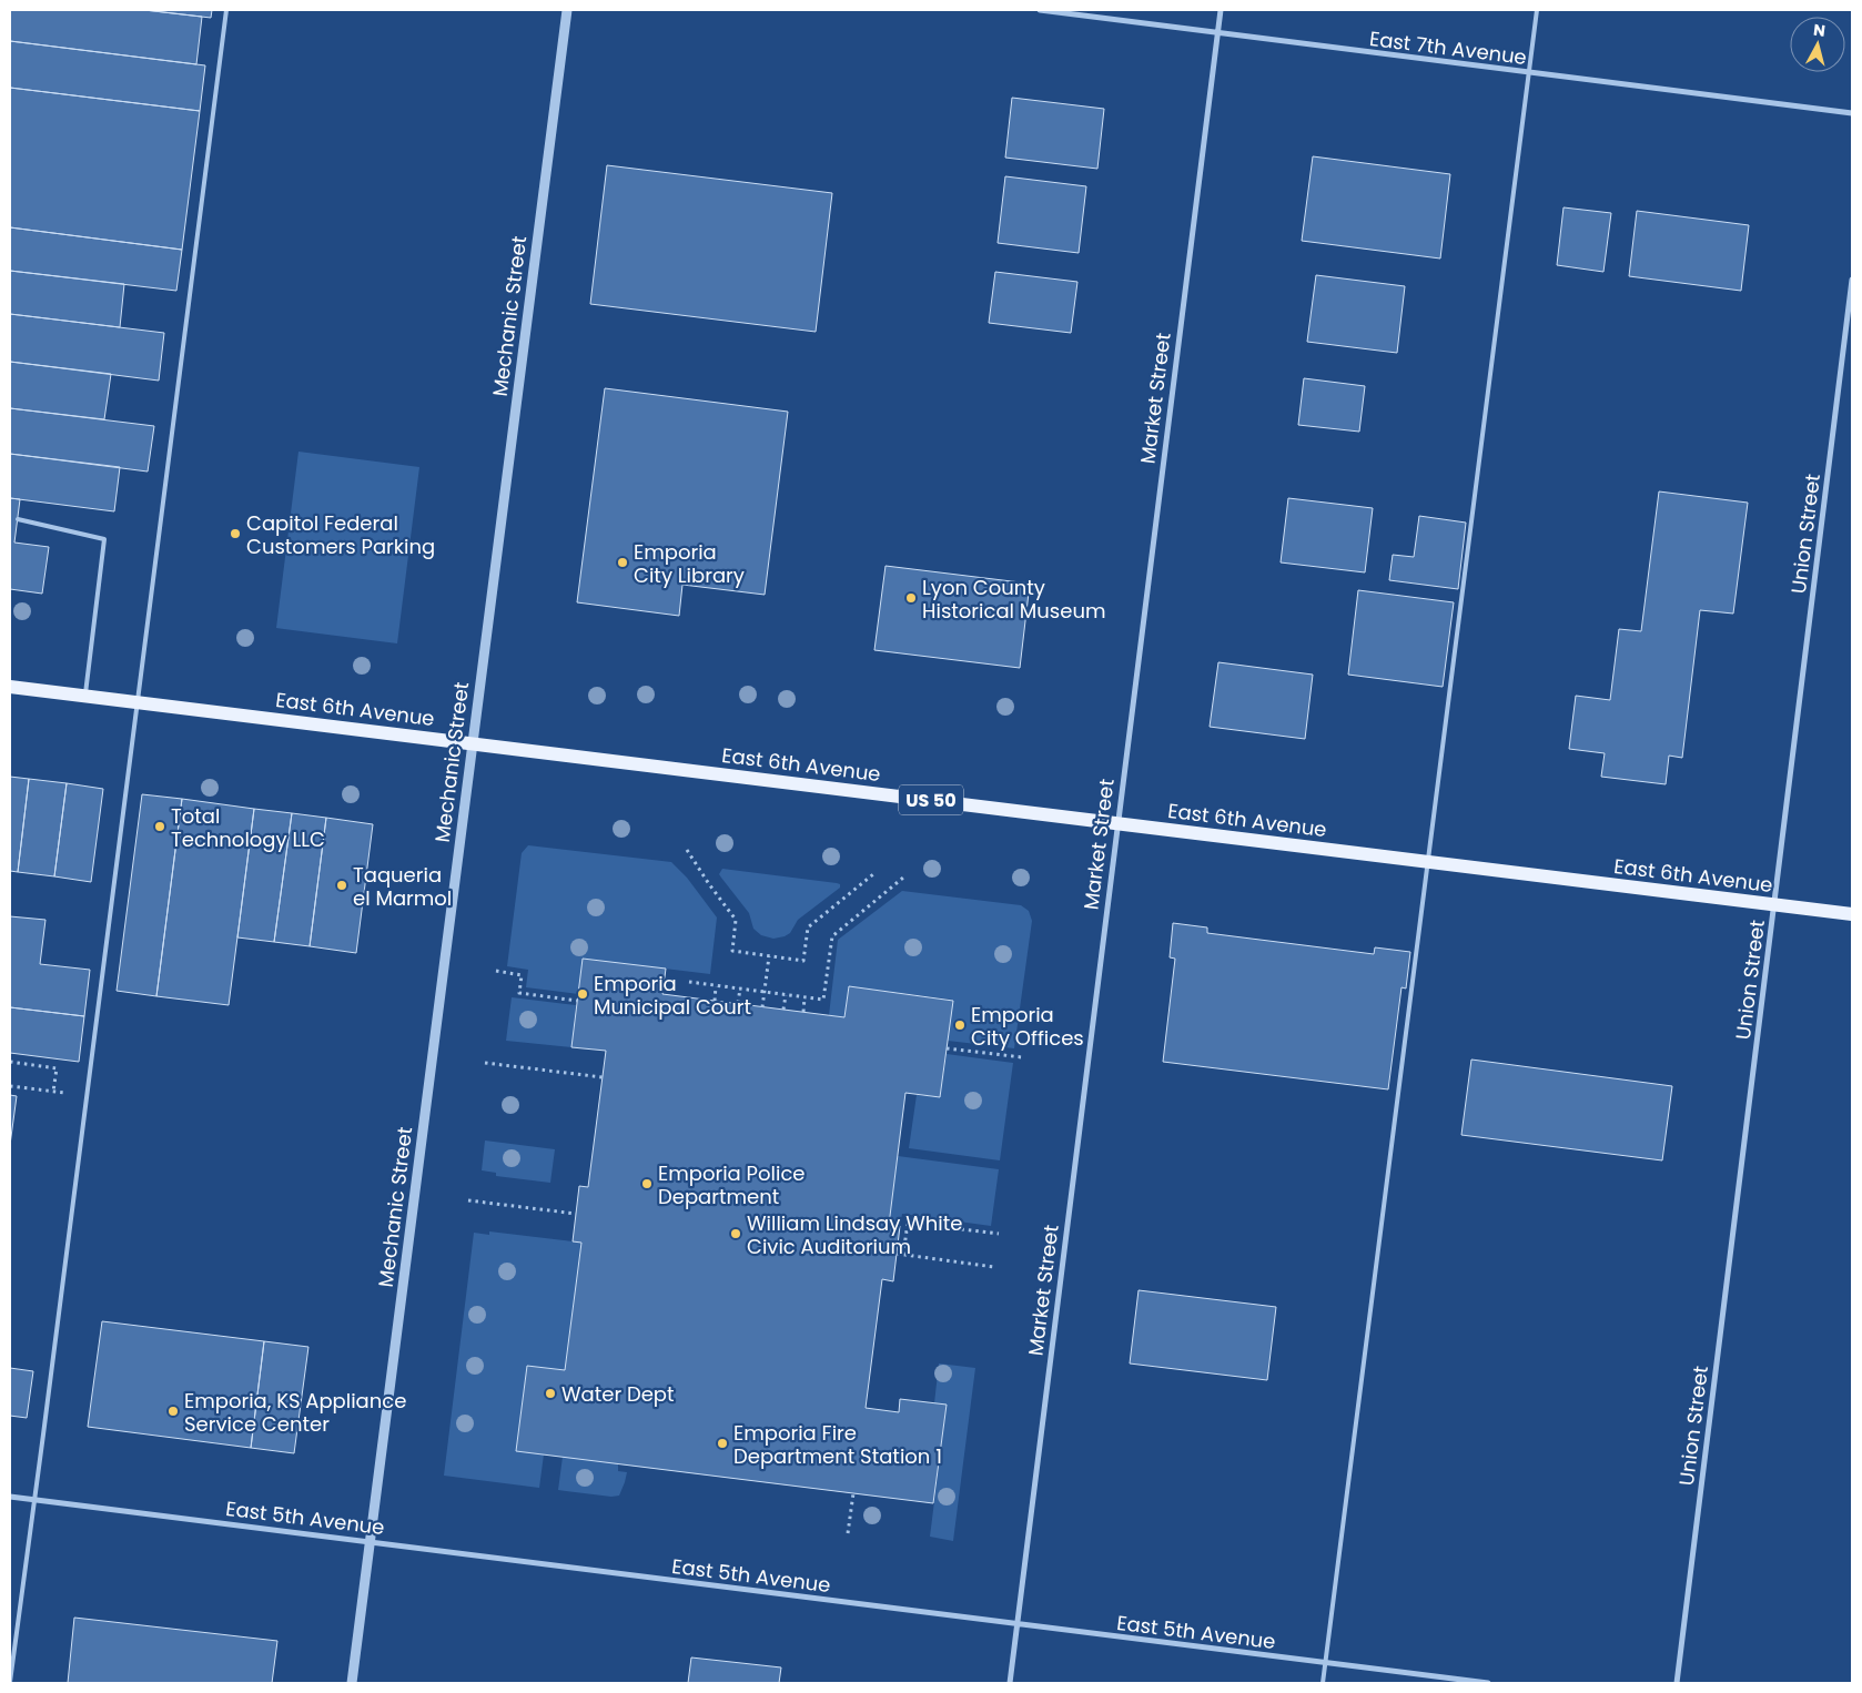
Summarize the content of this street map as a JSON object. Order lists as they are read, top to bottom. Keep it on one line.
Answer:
{"streets":{"main road":["East 6th Avenue","US 50"],"street":["East 7th Avenue","Mechanic Street","Market Street","Union Street","East 5th Avenue"]},"crossings":[["East 7th Avenue","Market Street"],["Mechanic Street","East 6th Avenue"],["Mechanic Street","East 5th Avenue"],["Market Street","East 6th Avenue"],["Market Street","East 5th Avenue"],["Union Street","East 6th Avenue"]],"places":["Capitol Federal Customers Parking","Emporia City Library","Lyon County Historical Museum","Total Technology LLC","Taqueria el Marmol","Emporia Municipal Court","Emporia City Offices","Emporia Police Department","William Lindsay White Civic Auditorium","Water Dept","Emporia, KS Appliance Service Center","Emporia Fire Department Station 1"],"north":"top"}
